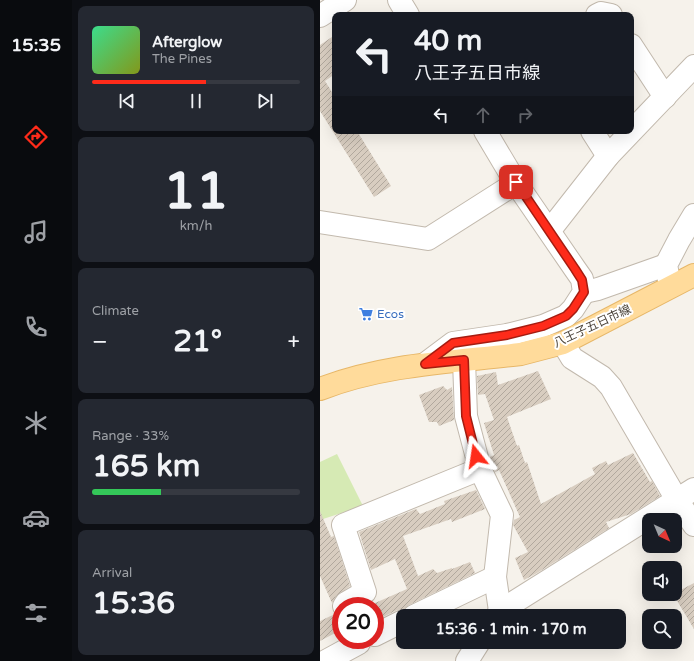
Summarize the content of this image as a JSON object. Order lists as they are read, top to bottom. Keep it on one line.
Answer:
{"streets":{"main road":["八王子五日市線"]},"places":{"supermarket":["Ecos"]},"north":"bottom right","page":{"tabs":"15:35","turn":["40 m","八王子五日市線"],"song":["Afterglow","The Pines"],"tile":[["11","km/h"],"Climate",["Range · 33%","165 km"],["Arrival","15:36"]],"heat":["−","21°","+"],"limit":"20","trip":"15:36 · 1 min · 170 m"}}
